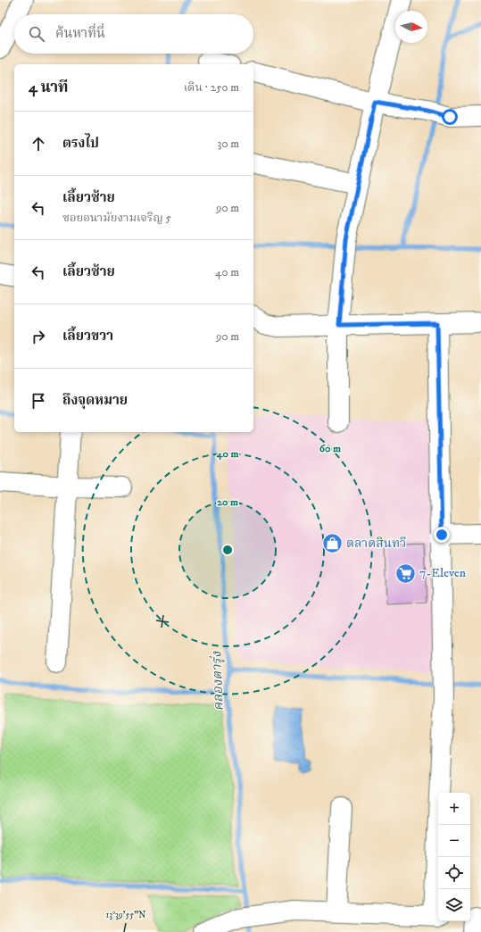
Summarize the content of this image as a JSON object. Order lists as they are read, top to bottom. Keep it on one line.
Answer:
{"water":["คลองตารุ่ง"],"places":{"shop":["ตลาดสินทวี"],"supermarket":["7-Eleven"]},"north":"right","page":{"search":"ค้นหาที่นี่","heading":["4 นาที","เดิน · 250 m"],"list":[["ตรงไป","30 m"],["เลี้ยวซ้าย","ซอยอนามัยงามเจริญ 5","90 m"],["เลี้ยวซ้าย","40 m"],["เลี้ยวขวา","90 m"],"ถึงจุดหมาย"],"map_buttons":["+","−"]},"coordinates":["13°39'55\"N"],"rings":["60 m","40 m","20 m"]}
